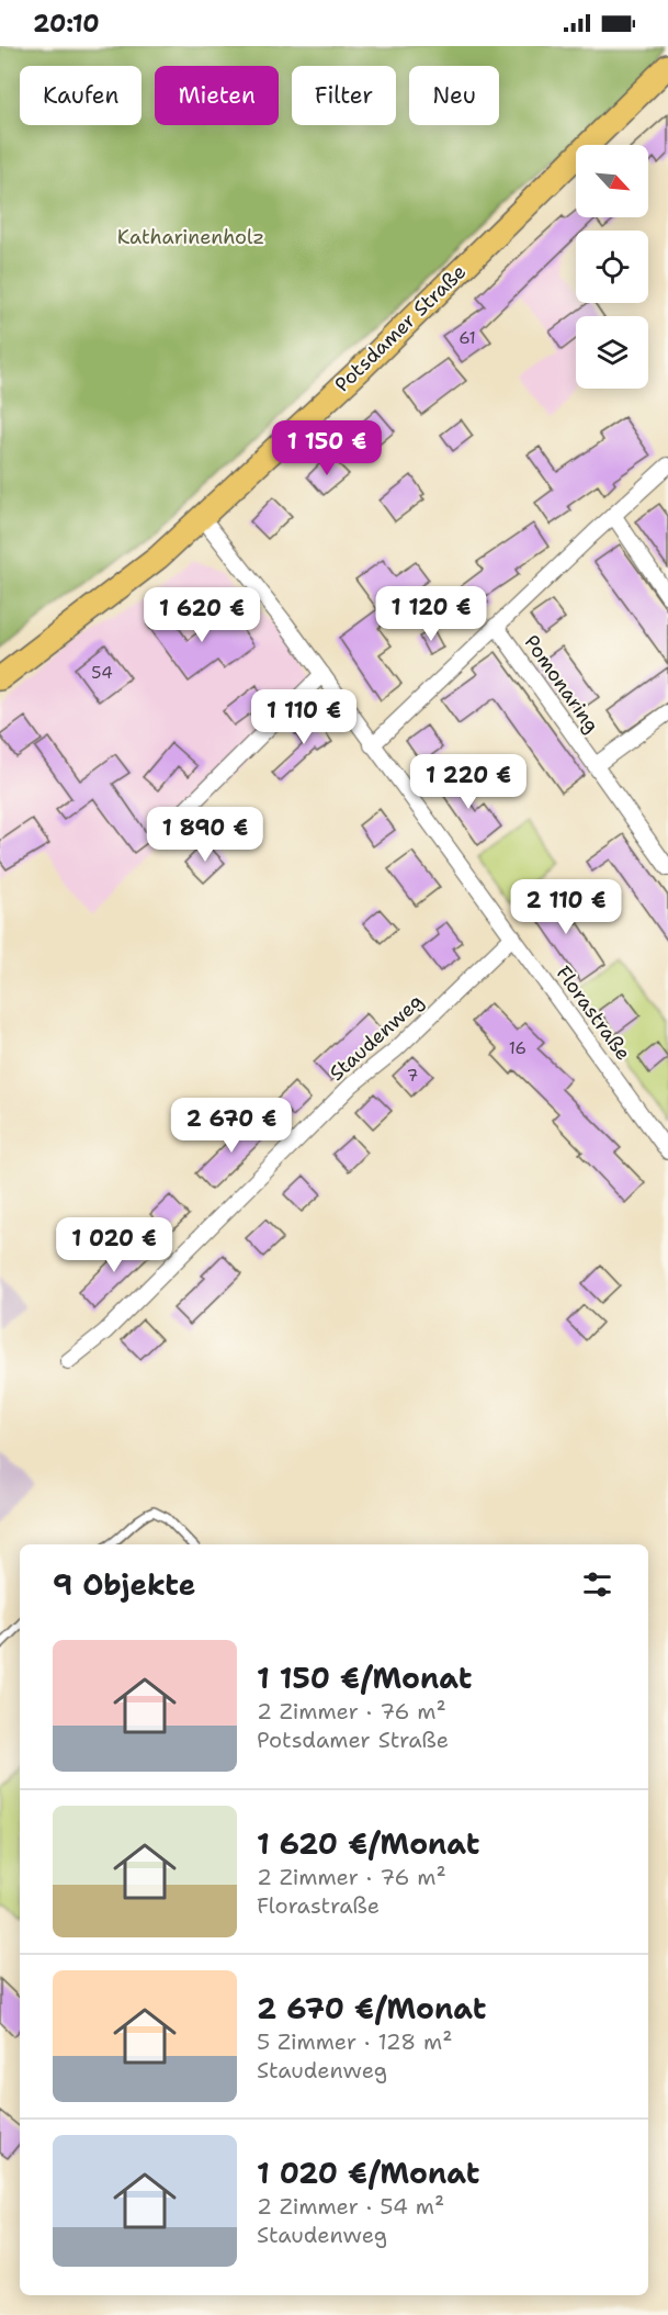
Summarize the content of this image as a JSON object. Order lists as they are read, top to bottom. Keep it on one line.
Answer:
{"streets":{"main road":["Potsdamer Straße"],"street":["Pomonaring","Florastraße","Staudenweg"]},"crossings":[["Potsdamer Straße","Florastraße"],["Florastraße","Staudenweg"]],"parks":["Katharinenholz"],"house_numbers":["61","54","16","7"],"north":"bottom right","page":{"status":"20:10","chip":["Kaufen","Mieten","Filter","Neu"],"price":["1 150 €","1 120 €","1 620 €","1 110 €","1 220 €","1 890 €","2 110 €","2 670 €","1 020 €"],"heading":"9 Objekte","list":[{"name":"1 150 €/Monat","note":"2 Zimmer · 76 m² · Potsdamer Straße"},{"name":"1 620 €/Monat","note":"2 Zimmer · 76 m² · Florastraße"},{"name":"2 670 €/Monat","note":"5 Zimmer · 128 m² · Staudenweg"},{"name":"1 020 €/Monat","note":"2 Zimmer · 54 m² · Staudenweg"}]}}
